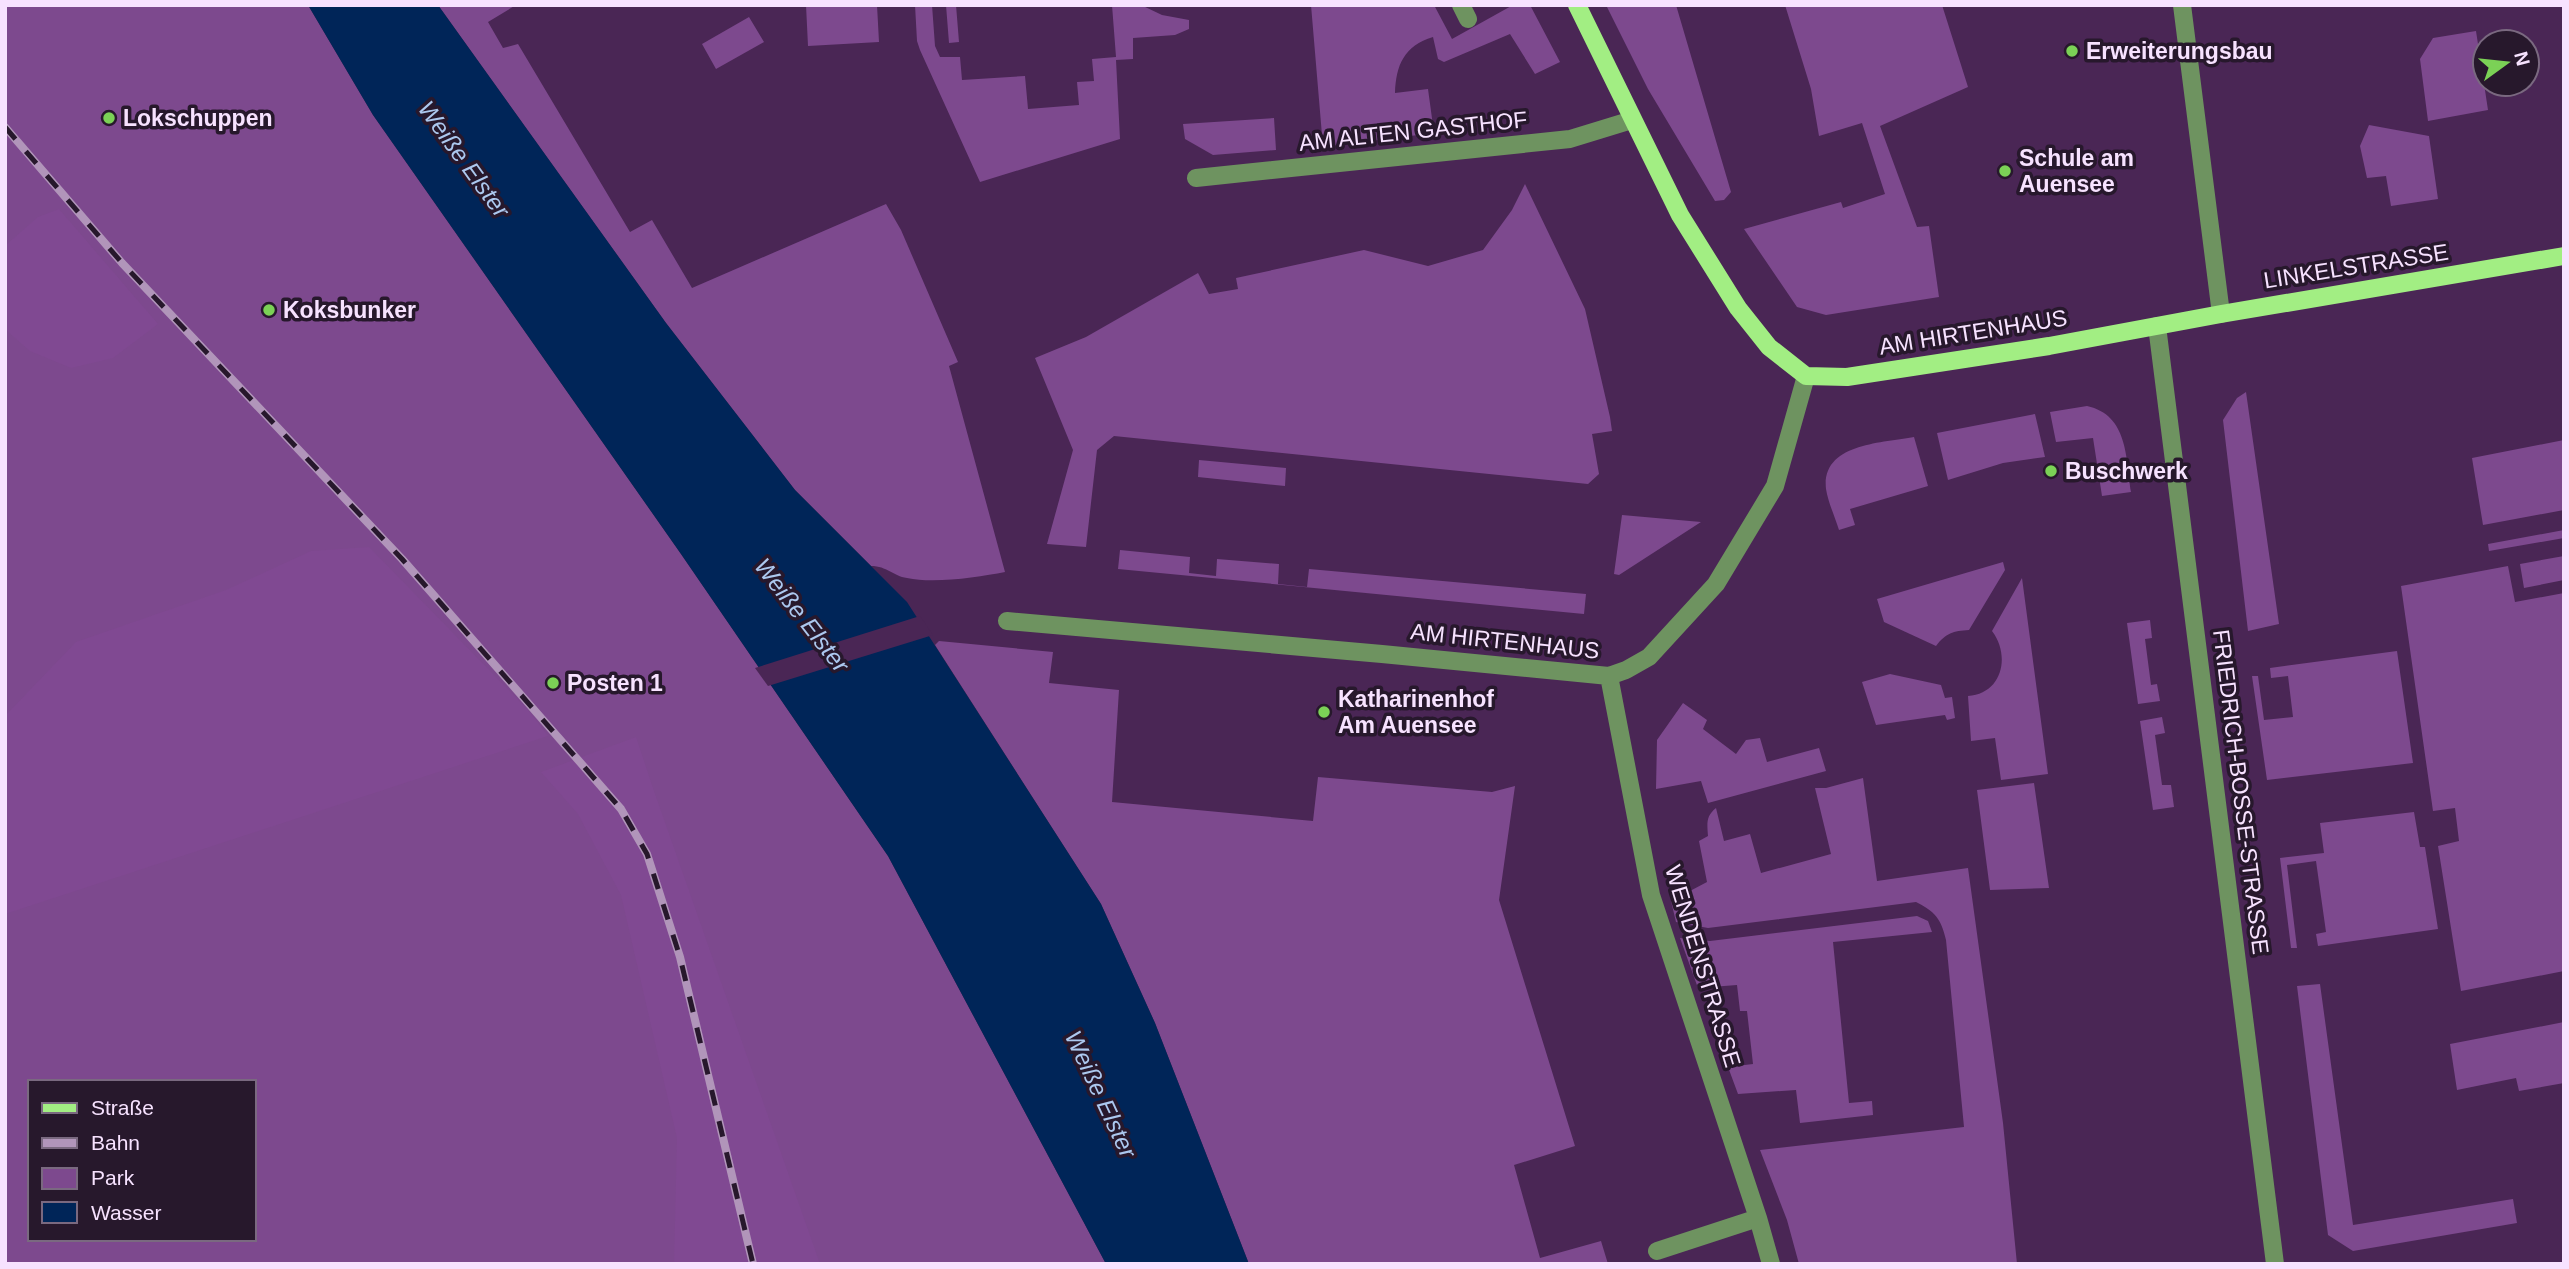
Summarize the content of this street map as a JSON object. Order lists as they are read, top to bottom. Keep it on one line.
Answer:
{"streets":{"main road":["LINKELSTRASSE","AM HIRTENHAUS"],"street":["AM ALTEN GASTHOF","FRIEDRICH-BOSSE-STRASSE","WENDENSTRASSE"]},"crossings":[["LINKELSTRASSE","AM HIRTENHAUS"],["LINKELSTRASSE","FRIEDRICH-BOSSE-STRASSE"],["AM HIRTENHAUS","FRIEDRICH-BOSSE-STRASSE"],["AM HIRTENHAUS","WENDENSTRASSE"]],"water":["Weiße Elster"],"places":["Erweiterungsbau","Lokschuppen","Schule am Auensee","Koksbunker","Buschwerk","Posten 1","Katharinenhof Am Auensee"],"legend":["Straße","Bahn","Park","Wasser"],"north":"right"}
